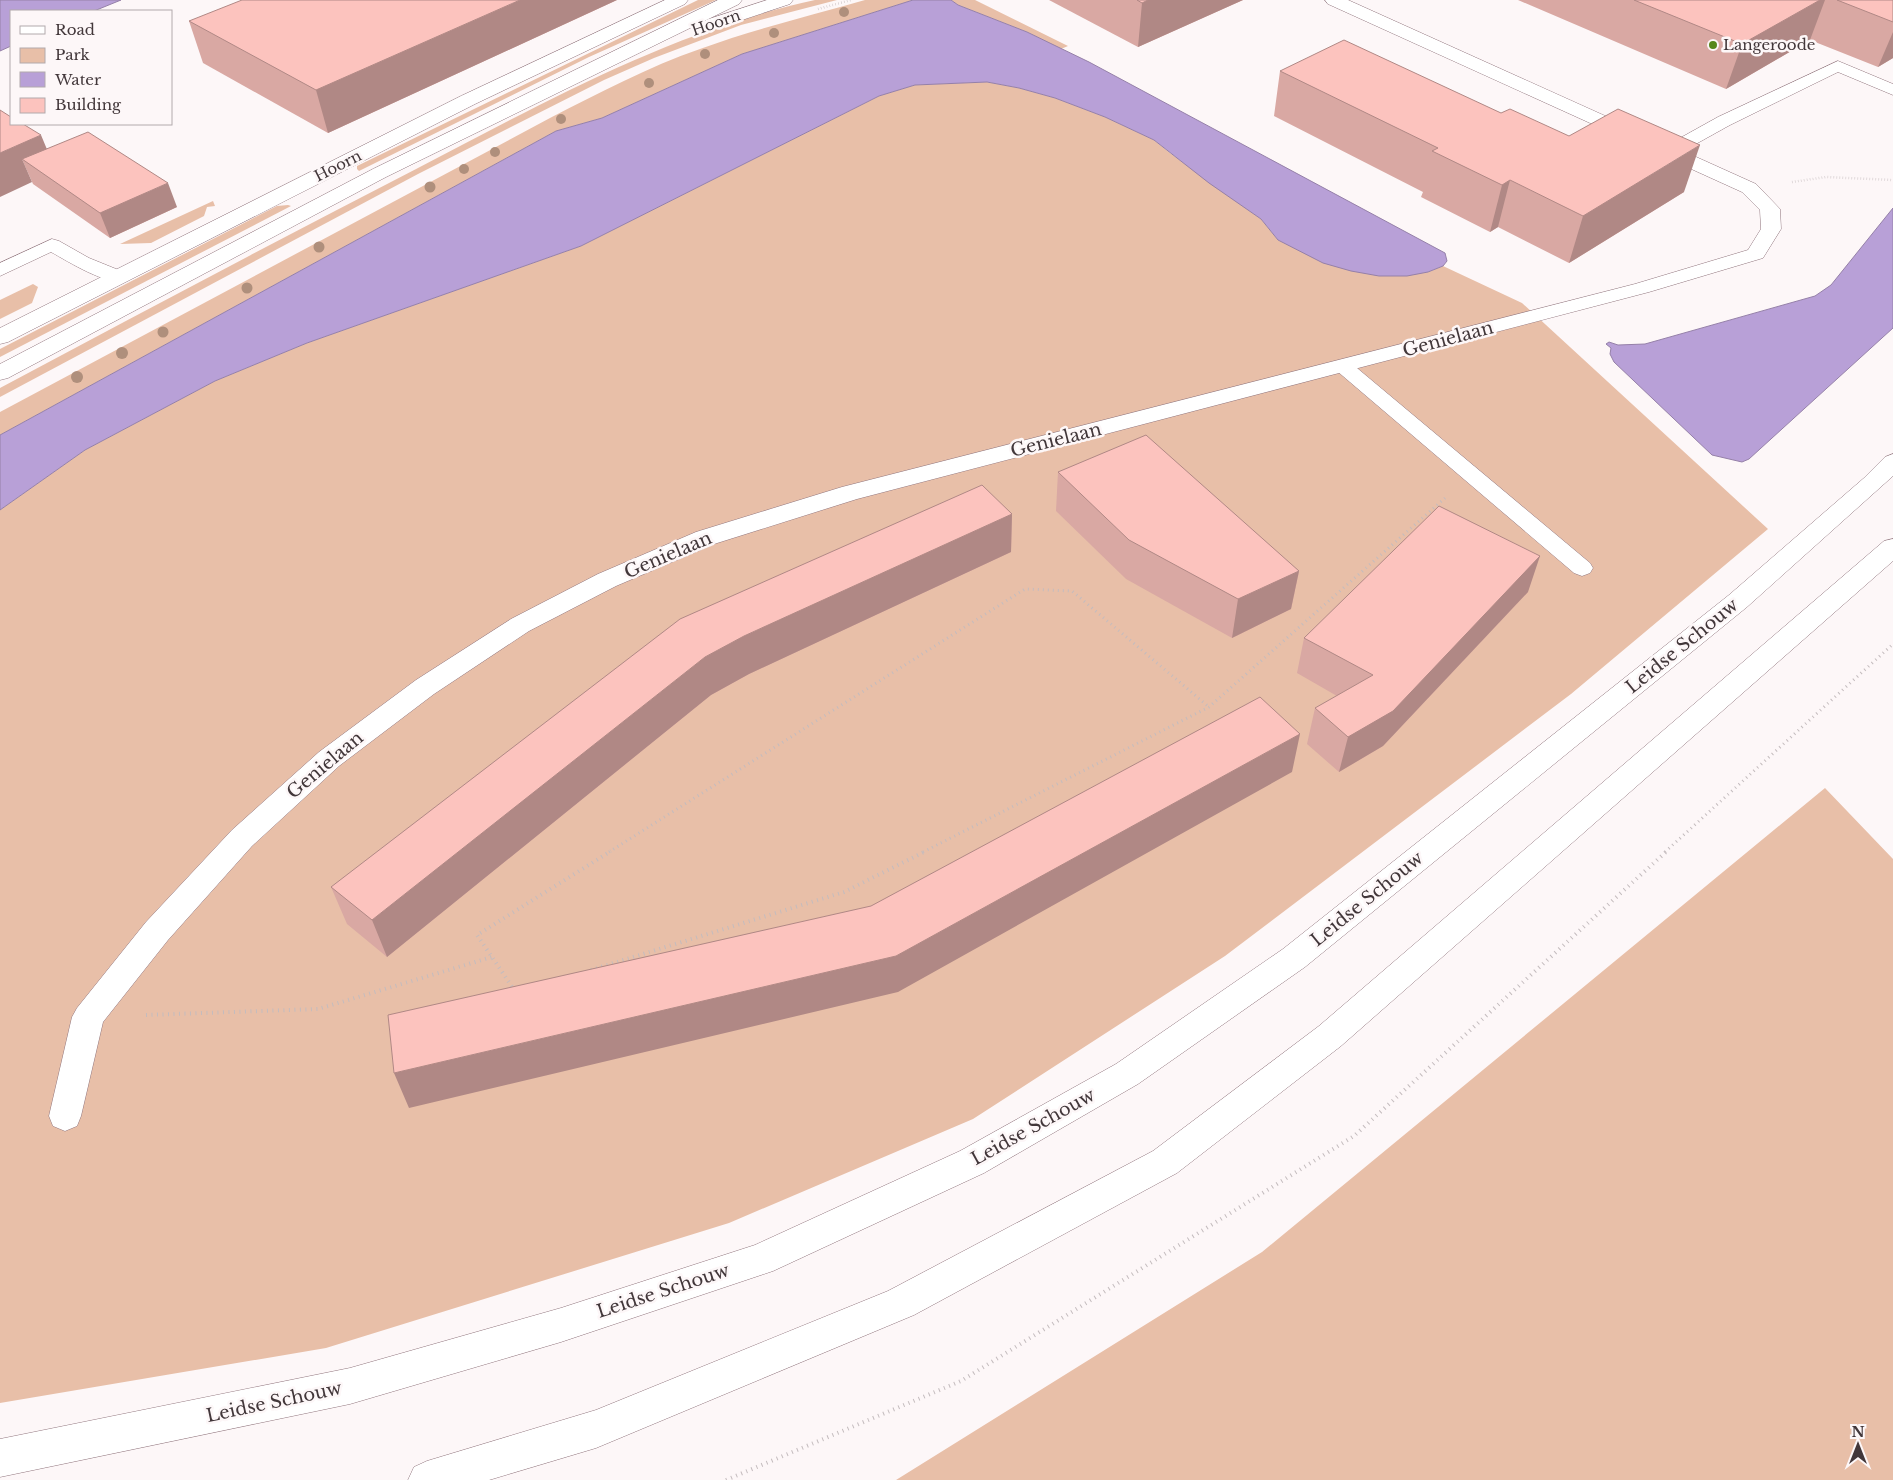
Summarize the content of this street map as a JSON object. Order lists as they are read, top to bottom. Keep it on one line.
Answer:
{"streets":{"street":["Hoorn","Genielaan","Leidse Schouw"]},"places":["Langeroode"],"legend":["Road","Park","Water","Building"],"north":"top"}
